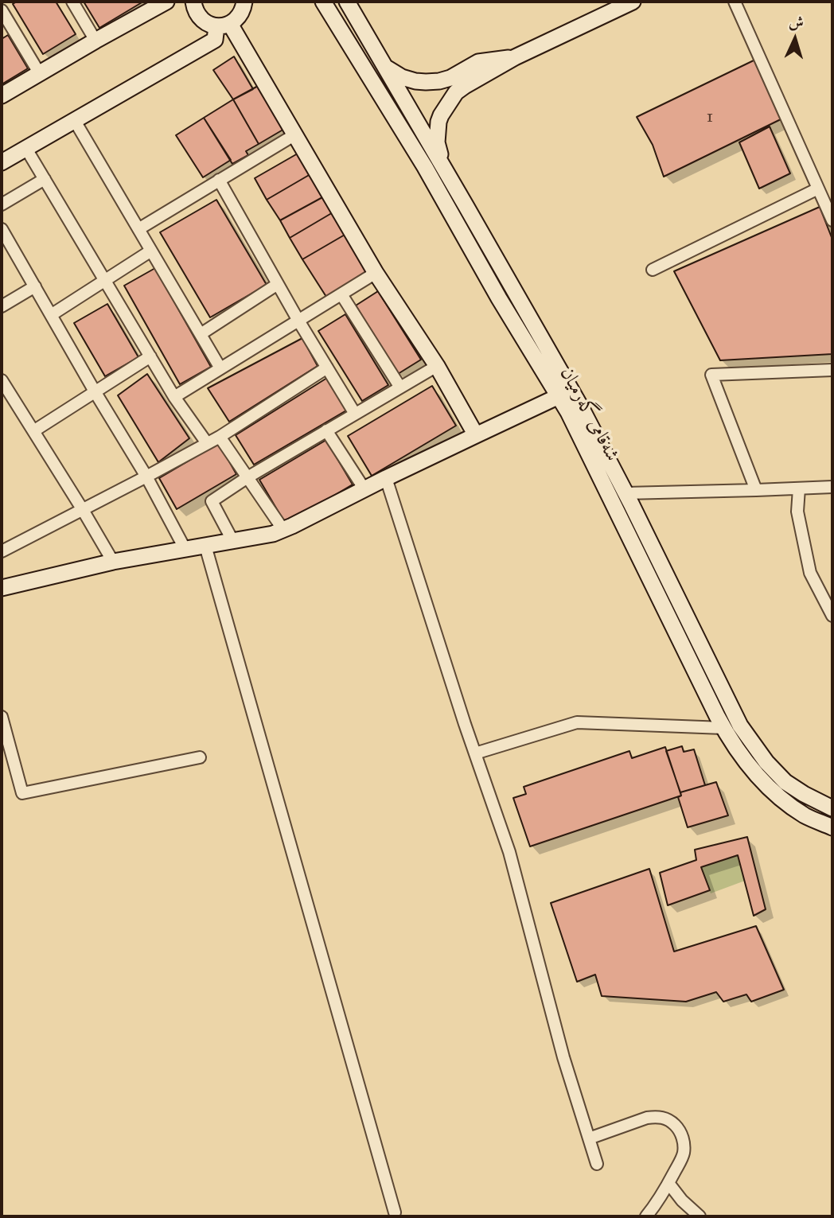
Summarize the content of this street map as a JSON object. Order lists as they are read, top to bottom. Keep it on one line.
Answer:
{"streets":{"main road":["شەقامی گەرمیان"]},"house_numbers":["1"],"north":"top"}
